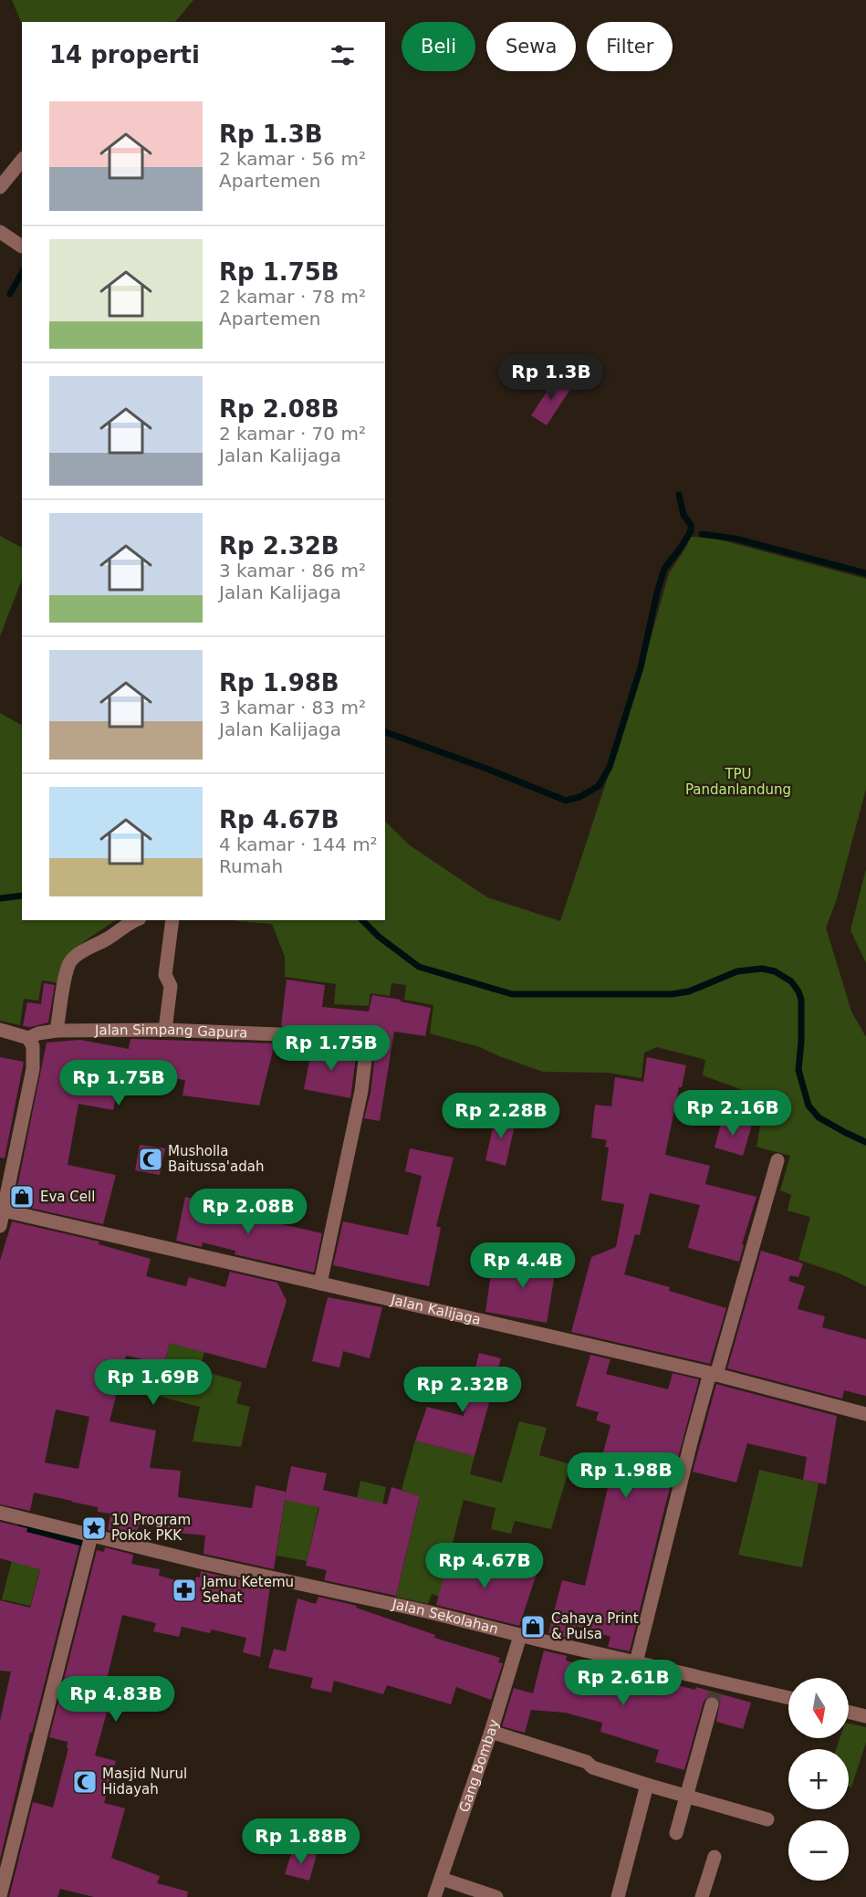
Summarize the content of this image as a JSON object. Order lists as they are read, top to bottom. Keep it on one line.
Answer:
{"streets":{"street":["Jalan Simpang Gapura","Jalan Kalijaga","Jalan Sekolahan","Gang Bombay"]},"crossings":[["Jalan Simpang Gapura","Jalan Kalijaga"],["Jalan Sekolahan","Gang Bombay"]],"parks":["TPU Pandanlandung"],"places":{"mosque":["Musholla Baitussa'adah","Masjid Nurul Hidayah"],"shop":["Eva Cell","Cahaya Print & Pulsa"],"place":["10 Program Pokok PKK"],"pharmacy":["Jamu Ketemu Sehat"]},"north":"bottom","page":{"chip":["Beli","Sewa","Filter"],"heading":"14 properti","list":[{"name":"Rp 1.3B","note":"2 kamar · 56 m² · Apartemen"},{"name":"Rp 1.75B","note":"2 kamar · 78 m² · Apartemen"},{"name":"Rp 2.08B","note":"2 kamar · 70 m² · Jalan Kalijaga"},{"name":"Rp 2.32B","note":"3 kamar · 86 m² · Jalan Kalijaga"},{"name":"Rp 1.98B","note":"3 kamar · 83 m² · Jalan Kalijaga"},{"name":"Rp 4.67B","note":"4 kamar · 144 m² · Rumah"}],"price":["Rp 1.3B","Rp 1.75B","Rp 1.75B","Rp 2.16B","Rp 2.28B","Rp 2.08B","Rp 4.4B","Rp 1.69B","Rp 2.32B","Rp 1.98B","Rp 4.67B","Rp 2.61B","Rp 4.83B","Rp 1.88B"],"map_buttons":["+","−"]}}
